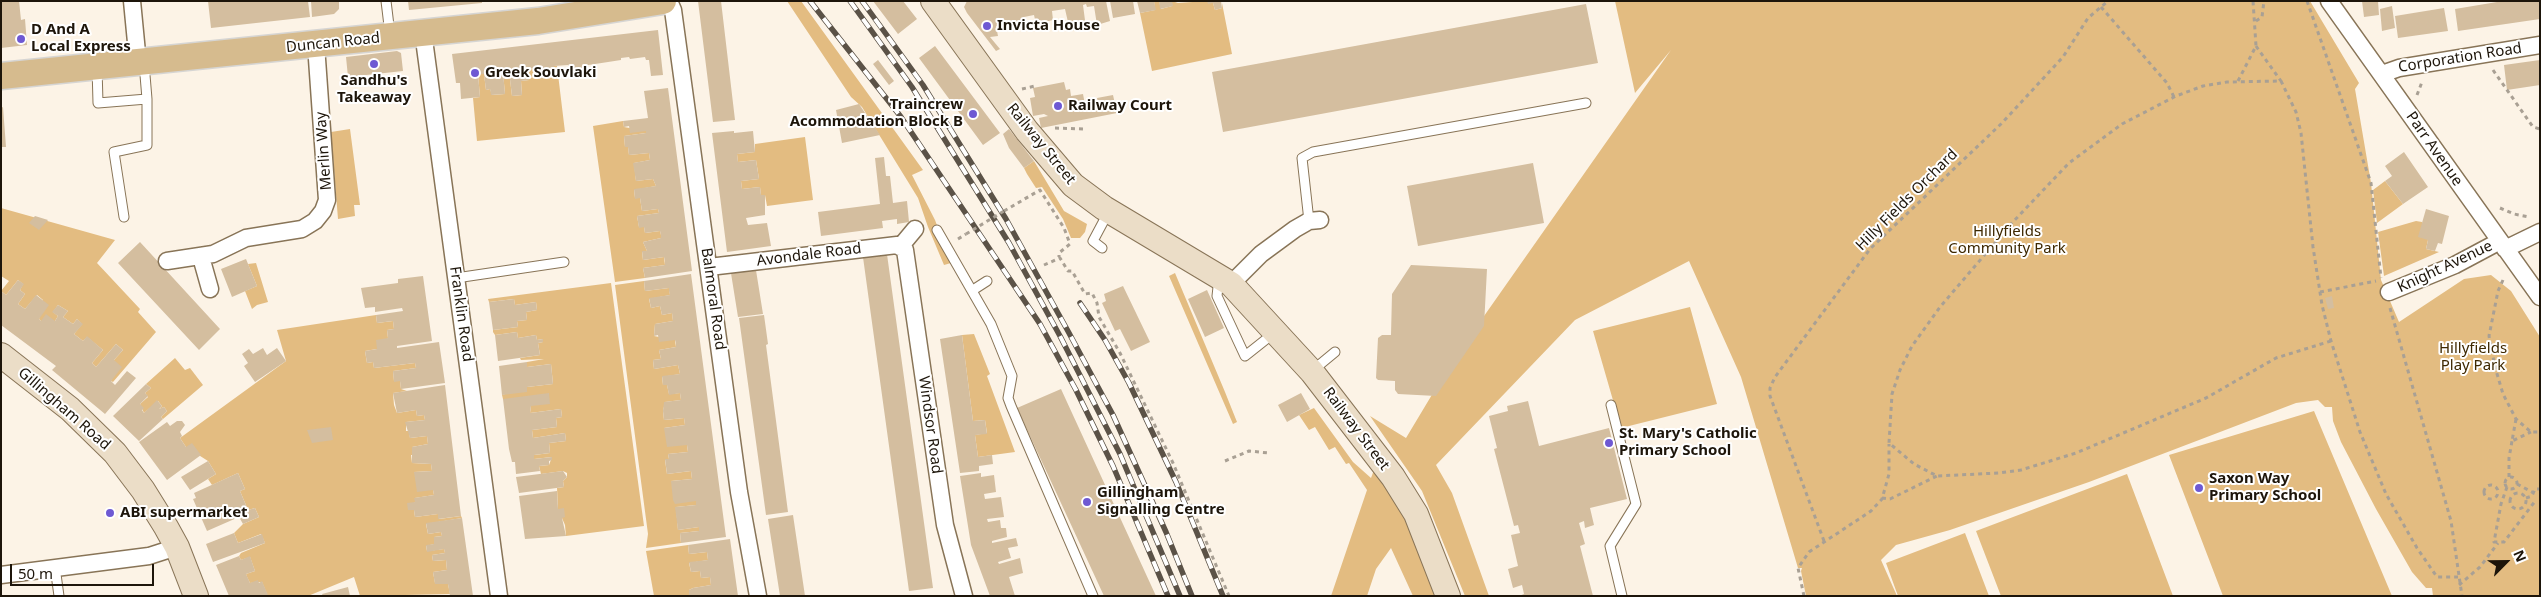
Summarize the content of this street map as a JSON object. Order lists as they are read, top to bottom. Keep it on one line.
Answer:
{"streets":{"main road":["Duncan Road"],"street":["Corporation Road","Railway Street","Parr Avenue","Merlin Way","Avondale Road","Knight Avenue","Balmoral Road","Franklin Road","Gillingham Road","Windsor Road"],"path":["Hilly Fields Orchard"]},"crossings":[["Duncan Road","Merlin Way"],["Duncan Road","Franklin Road"],["Corporation Road","Parr Avenue"],["Parr Avenue","Knight Avenue"],["Avondale Road","Balmoral Road"],["Avondale Road","Windsor Road"]],"parks":["Hillyfields Community Park","Hillyfields Play Park"],"places":["Invicta House","D And A Local Express","Sandhu's Takeaway","Greek Souvlaki","Railway Court","Traincrew Acommodation Block B","St. Mary's Catholic Primary School","Saxon Way Primary School","Gillingham Signalling Centre","ABI supermarket"],"scale_bar":"50 m","north":"top right"}
